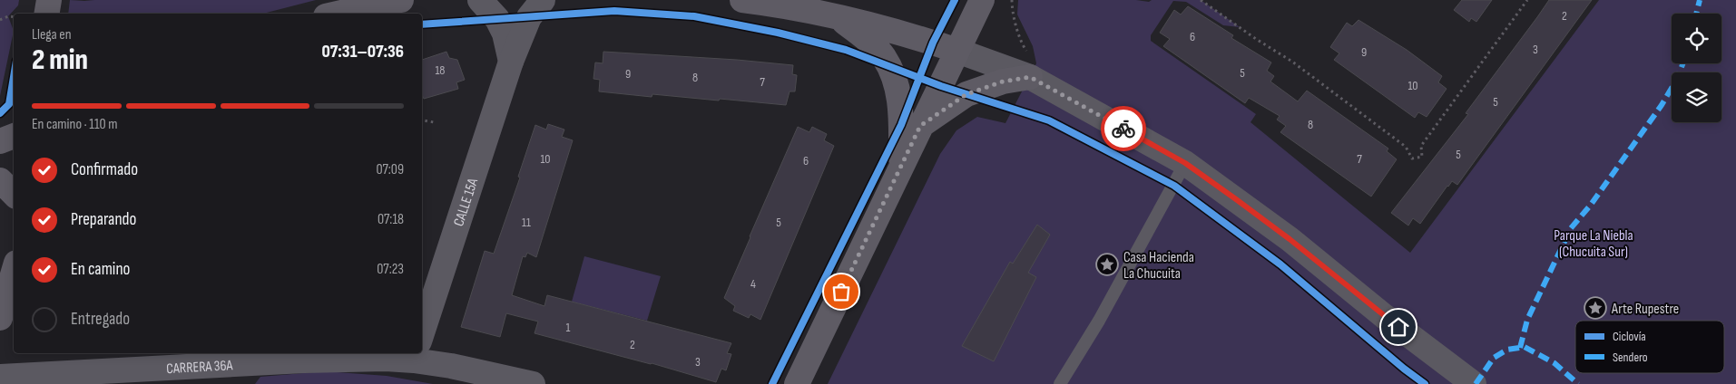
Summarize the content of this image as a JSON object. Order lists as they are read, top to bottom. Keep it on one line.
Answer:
{"streets":{"street":["CALLE 15A","CARRERA 36A"]},"parks":["Parque La Niebla (Chucuita Sur)"],"places":{"place":["Casa Hacienda La Chucuita","Arte Rupestre"]},"house_numbers":["2","6","3","9","18","5","9","8","7","10","5","8","5","10","7","6","11","5","4","1","2","3"],"legend":["Ciclovía","Sendero"],"page":{"heading":["2 min","Llega en","07:31–07:36"],"bar":"En camino · 110 m","list":[["Confirmado","07:09"],["Preparando","07:18"],["En camino","07:23"],"Entregado"]}}
